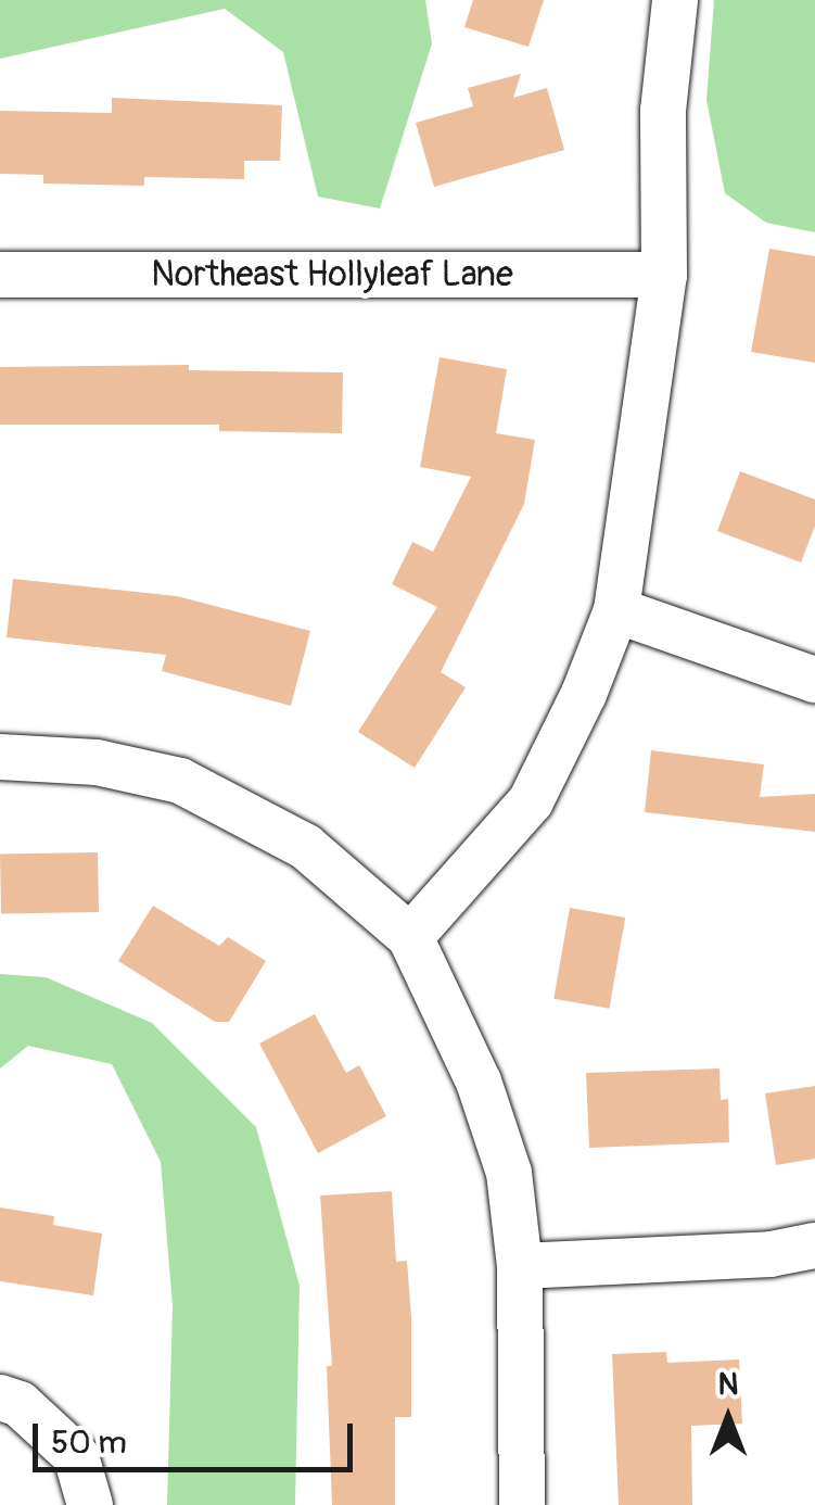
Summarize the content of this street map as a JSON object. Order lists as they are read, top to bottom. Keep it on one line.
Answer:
{"streets":{"street":["Northeast Hollyleaf Lane"]},"scale_bar":"50 m","north":"top"}
